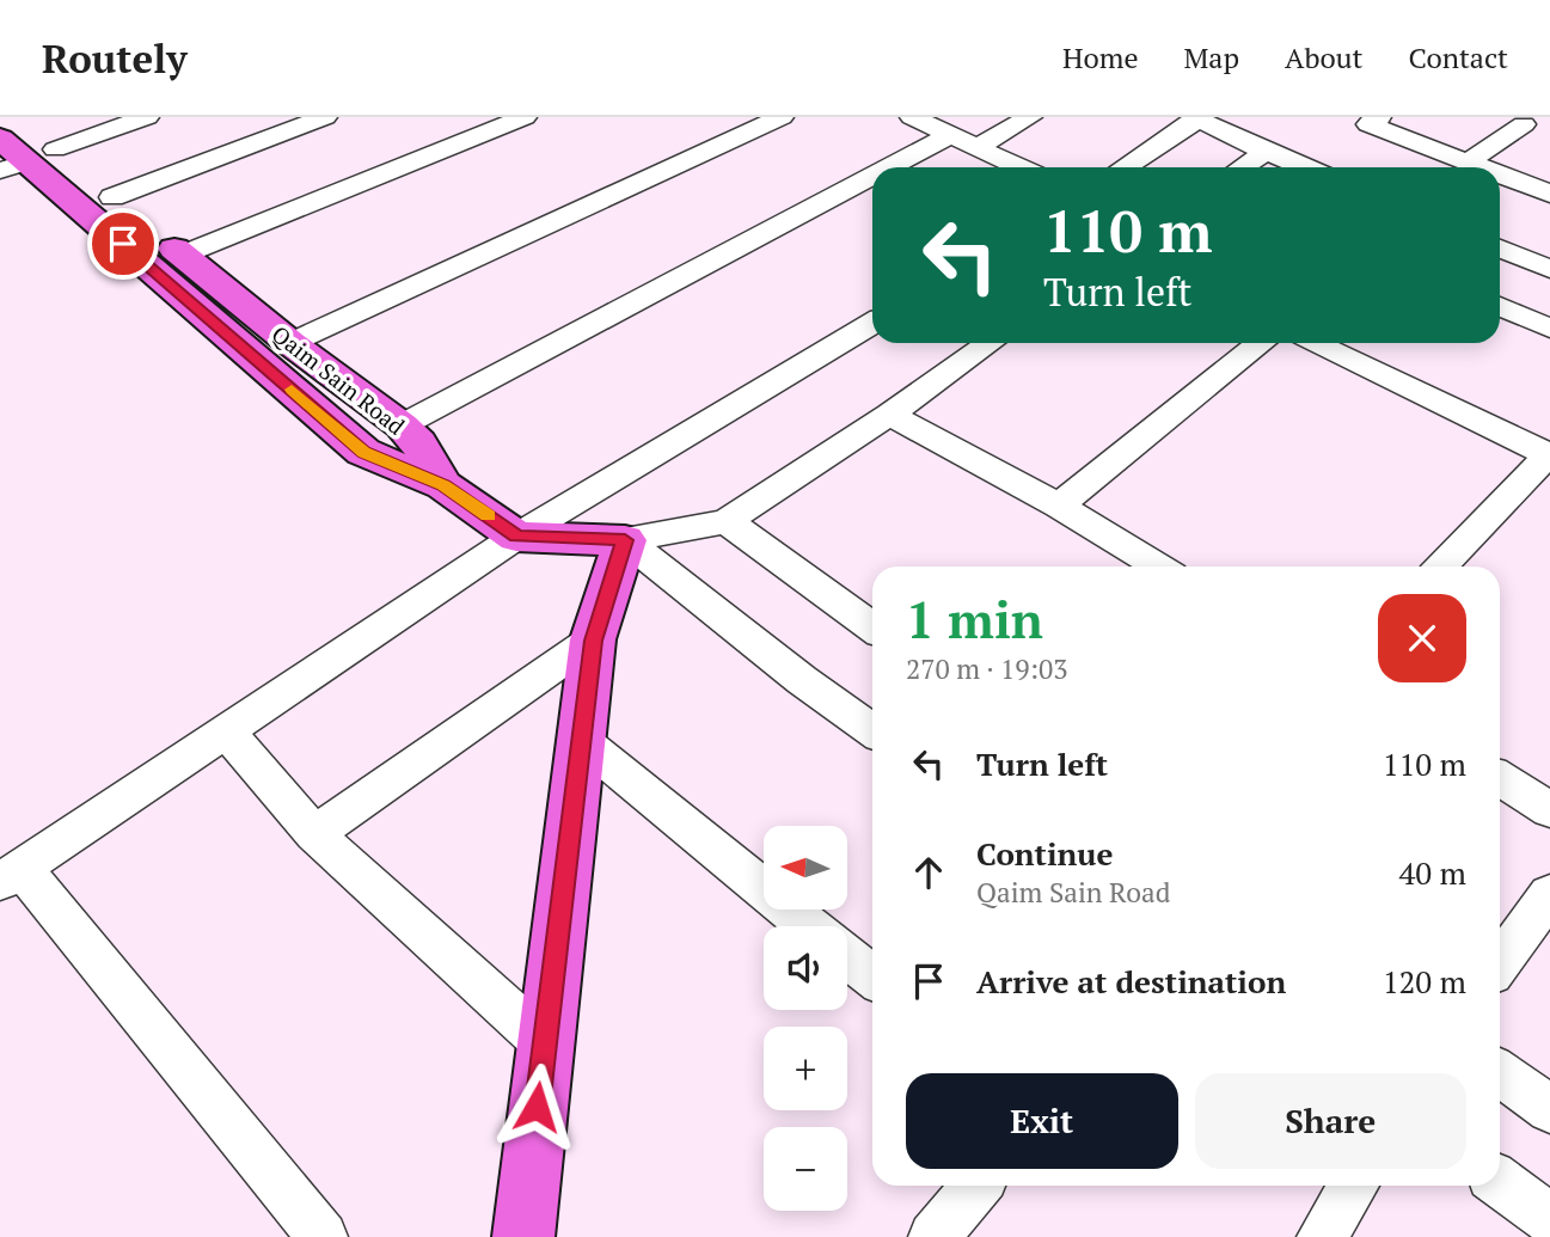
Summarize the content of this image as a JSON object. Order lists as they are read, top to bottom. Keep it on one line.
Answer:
{"streets":{"main road":["Qaim Sain Road"]},"north":"left","page":{"header":"Routely","nav":["Home","Map","About","Contact"],"turn":["110 m","Turn left"],"heading":["1 min","270 m · 19:03"],"list":[{"name":"Turn left","value":"110 m"},{"name":"Continue","note":"Qaim Sain Road","value":"40 m"},{"name":"Arrive at destination","value":"120 m"}],"map_buttons":["+","−"],"buttons":["Exit","Share"]}}
